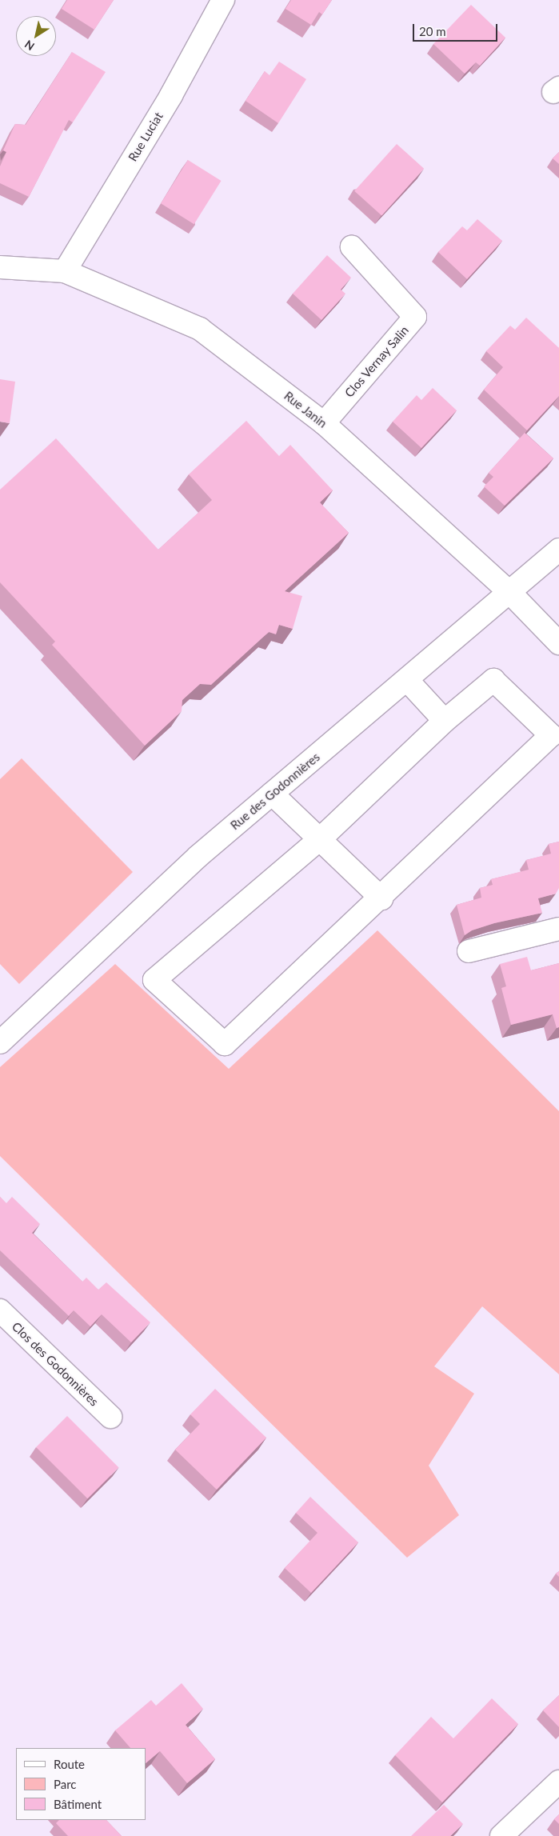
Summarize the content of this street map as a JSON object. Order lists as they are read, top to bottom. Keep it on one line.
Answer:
{"streets":{"street":["Rue Luciat","Clos Vernay Salin","Rue Janin","Rue des Godonnières","Clos des Godonnières"]},"crossings":[["Rue Luciat","Rue Janin"],["Clos Vernay Salin","Rue Janin"],["Rue Janin","Rue des Godonnières"]],"legend":["Route","Parc","Bâtiment"],"scale_bar":"20 m","north":"bottom left"}
